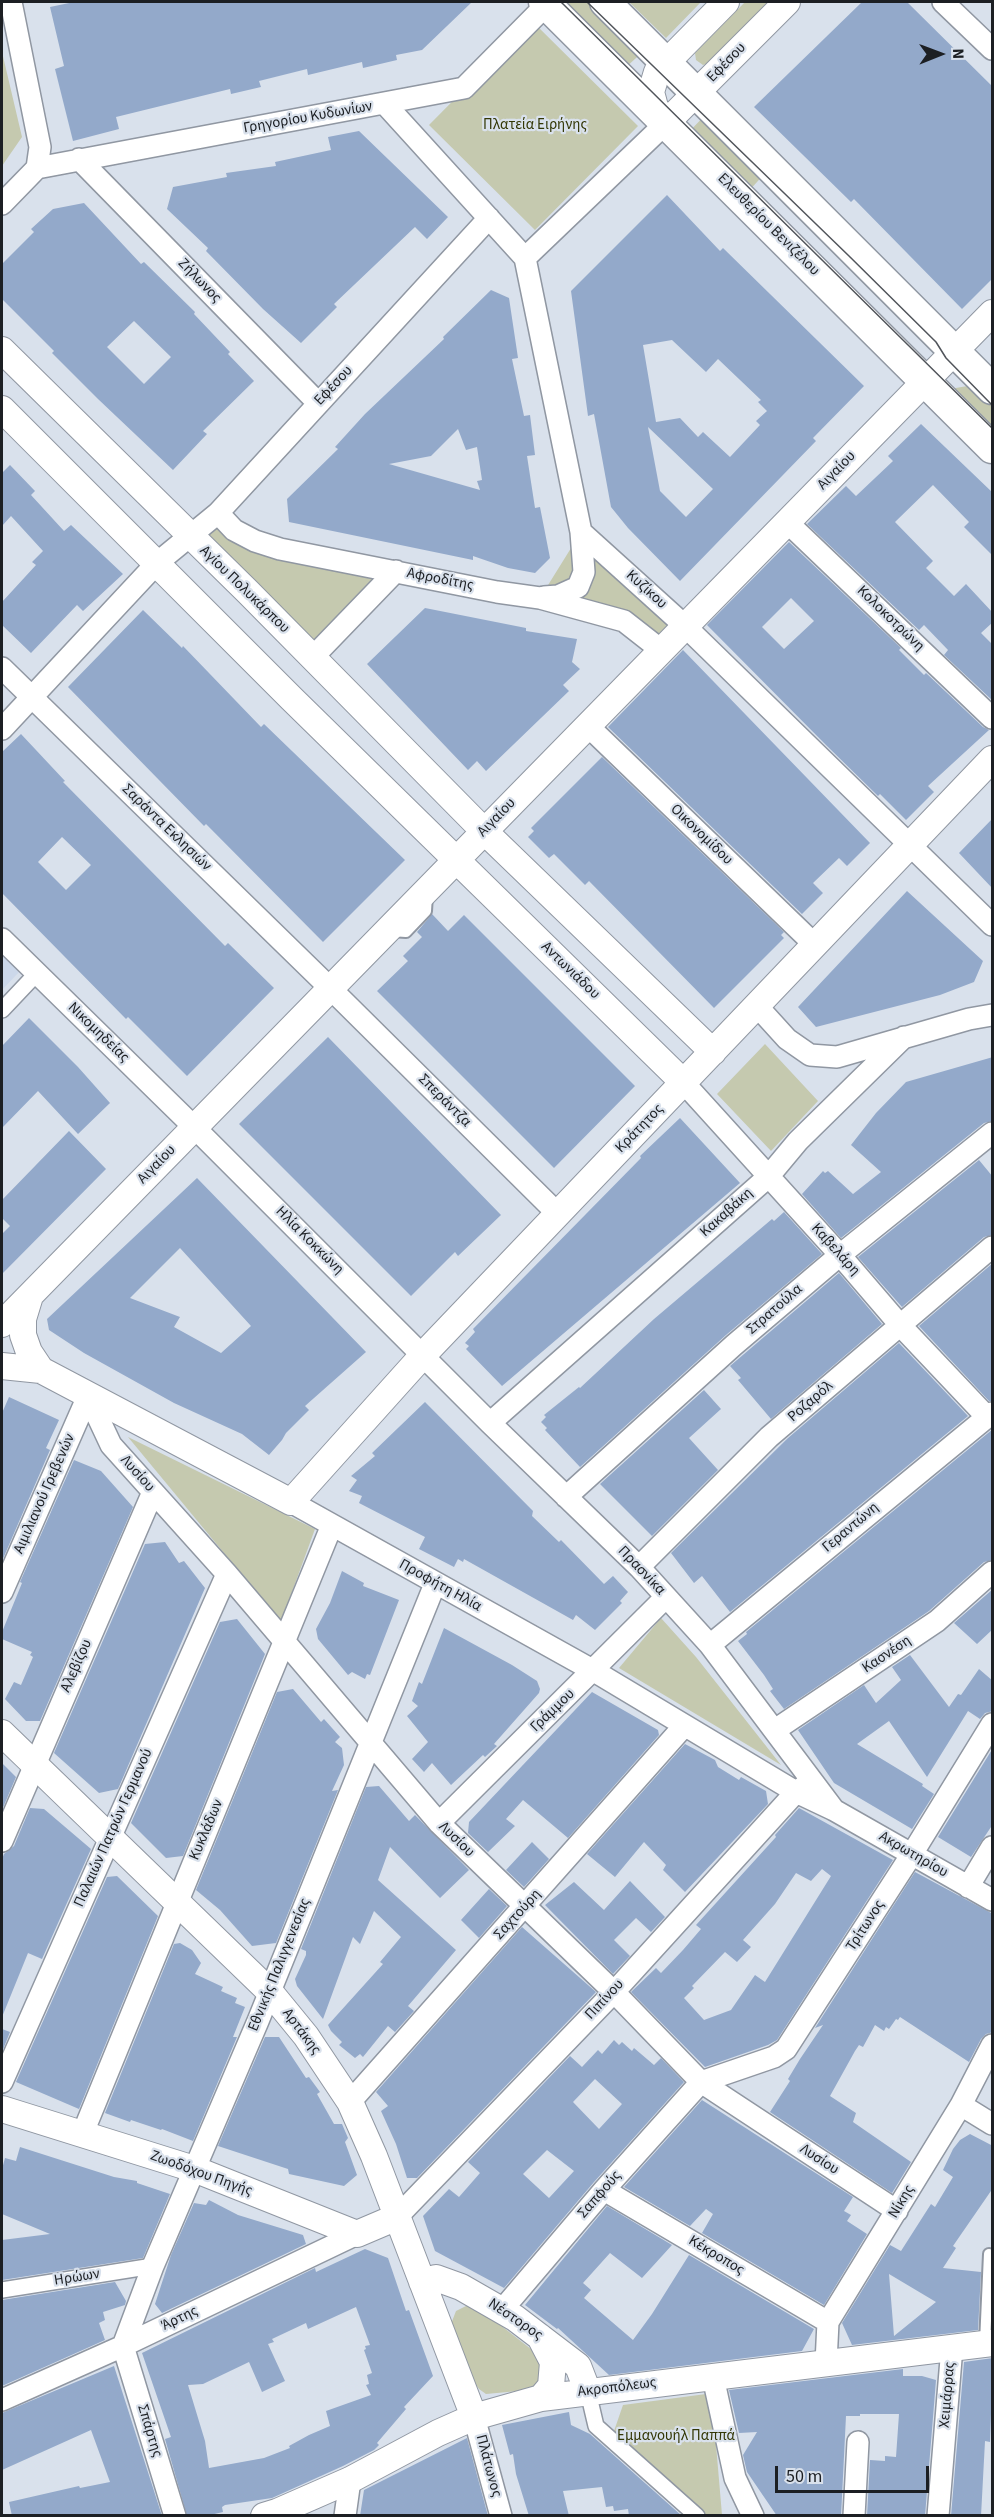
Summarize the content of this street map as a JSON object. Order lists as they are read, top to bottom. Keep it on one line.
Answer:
{"streets":{"main road":["Ελευθερίου Βενιζέλου"],"street":["Εφέσου","Γρηγορίου Κυδωνίων","Ζήλωνος","Αιγαίου","Αφροδίτης","Αγίου Πολυκάρπου","Κυζίκου","Κολοκοτρώνη","Σαράντα Εκλησιών","Οικονομίδου","Αντωνιάδου","Νικομηδείας","Σπεράντζα","Κράτητος","Κακαβάκη","Ηλία Κοκκώνη","Καβελάρη","Στρατούλα","Ροζαρόλ","Λυσίου","Αιμιλιανού Γρεβενών","Γεραντώνη","Πρασνίκα","Προφήτη Ηλία","Κασνέση","Αλεβίζου","Γράμμου","Παλαιών Πατρών Γερμανού","Κυκλάδων","Ακρωτηρίου","Σαχτούρη","Τρίτωνος","Εθνικής Παλιγγενεσίας","Πιπίνου","Αρτάκης","Ζωοδόχου Πηγής","Σαπφούς","Νίκης","Κέκροπος","Ηρώων","Άρτης","Νέστορος","Ακροπόλεως","Χειμάρρας","Σπάρτης","Πλάτωνος"]},"crossings":[["Εφέσου","Ελευθερίου Βενιζέλου"],["Εφέσου","Ζήλωνος"],["Εφέσου","Αφροδίτης"],["Εφέσου","Αγίου Πολυκάρπου"],["Εφέσου","Σαράντα Εκλησιών"],["Γρηγορίου Κυδωνίων","Ελευθερίου Βενιζέλου"],["Γρηγορίου Κυδωνίων","Ζήλωνος"],["Ελευθερίου Βενιζέλου","Αιγαίου"],["Αιγαίου","Αφροδίτης"],["Αιγαίου","Αγίου Πολυκάρπου"],["Αιγαίου","Κυζίκου"],["Αιγαίου","Κολοκοτρώνη"],["Αιγαίου","Σαράντα Εκλησιών"],["Αιγαίου","Οικονομίδου"],["Αιγαίου","Αντωνιάδου"],["Αιγαίου","Νικομηδείας"],["Αιγαίου","Σπεράντζα"],["Αιγαίου","Ηλία Κοκκώνη"],["Κυζίκου","Κράτητος"],["Σαράντα Εκλησιών","Σπεράντζα"],["Οικονομίδου","Κράτητος"],["Αντωνιάδου","Κράτητος"],["Αντωνιάδου","Καβελάρη"],["Νικομηδείας","Ηλία Κοκκώνη"],["Σπεράντζα","Κράτητος"],["Κράτητος","Ηλία Κοκκώνη"],["Κράτητος","Καβελάρη"],["Κράτητος","Πρασνίκα"],["Κράτητος","Προφήτη Ηλία"],["Κακαβάκη","Καβελάρη"],["Κακαβάκη","Πρασνίκα"],["Ηλία Κοκκώνη","Πρασνίκα"],["Καβελάρη","Στρατούλα"],["Καβελάρη","Ροζαρόλ"],["Καβελάρη","Γεραντώνη"],["Στρατούλα","Πρασνίκα"],["Ροζαρόλ","Πρασνίκα"],["Λυσίου","Αιμιλιανού Γρεβενών"],["Λυσίου","Προφήτη Ηλία"],["Λυσίου","Αλεβίζου"],["Λυσίου","Γράμμου"],["Λυσίου","Παλαιών Πατρών Γερμανού"],["Λυσίου","Κυκλάδων"],["Λυσίου","Σαχτούρη"],["Λυσίου","Τρίτωνος"],["Λυσίου","Εθνικής Παλιγγενεσίας"],["Λυσίου","Πιπίνου"],["Λυσίου","Σαπφούς"],["Λυσίου","Νίκης"],["Αιμιλιανού Γρεβενών","Προφήτη Ηλία"],["Γεραντώνη","Πρασνίκα"],["Πρασνίκα","Προφήτη Ηλία"],["Πρασνίκα","Κασνέση"],["Πρασνίκα","Γράμμου"],["Πρασνίκα","Ακρωτηρίου"],["Πρασνίκα","Πιπίνου"],["Προφήτη Ηλία","Γράμμου"],["Προφήτη Ηλία","Κυκλάδων"],["Προφήτη Ηλία","Σαχτούρη"],["Προφήτη Ηλία","Εθνικής Παλιγγενεσίας"],["Προφήτη Ηλία","Πιπίνου"],["Αλεβίζου","Αρτάκης"],["Παλαιών Πατρών Γερμανού","Αρτάκης"],["Κυκλάδων","Αρτάκης"],["Κυκλάδων","Ζωοδόχου Πηγής"],["Ακρωτηρίου","Τρίτωνος"],["Σαχτούρη","Αρτάκης"],["Τρίτωνος","Σαπφούς"],["Εθνικής Παλιγγενεσίας","Αρτάκης"],["Εθνικής Παλιγγενεσίας","Ζωοδόχου Πηγής"],["Εθνικής Παλιγγενεσίας","Ηρώων"],["Εθνικής Παλιγγενεσίας","Άρτης"],["Εθνικής Παλιγγενεσίας","Σπάρτης"],["Πιπίνου","Αρτάκης"],["Αρτάκης","Νέστορος"],["Αρτάκης","Ακροπόλεως"],["Αρτάκης","Πλάτωνος"],["Ζωοδόχου Πηγής","Άρτης"],["Σαπφούς","Κέκροπος"],["Σαπφούς","Νέστορος"],["Νίκης","Κέκροπος"],["Νίκης","Ακροπόλεως"],["Άρτης","Σπάρτης"],["Νέστορος","Ακροπόλεως"],["Ακροπόλεως","Χειμάρρας"],["Ακροπόλεως","Πλάτωνος"]],"parks":["Πλατεία Ειρήνης","Εμμανουήλ Παππά"],"scale_bar":"50 m","north":"right"}
